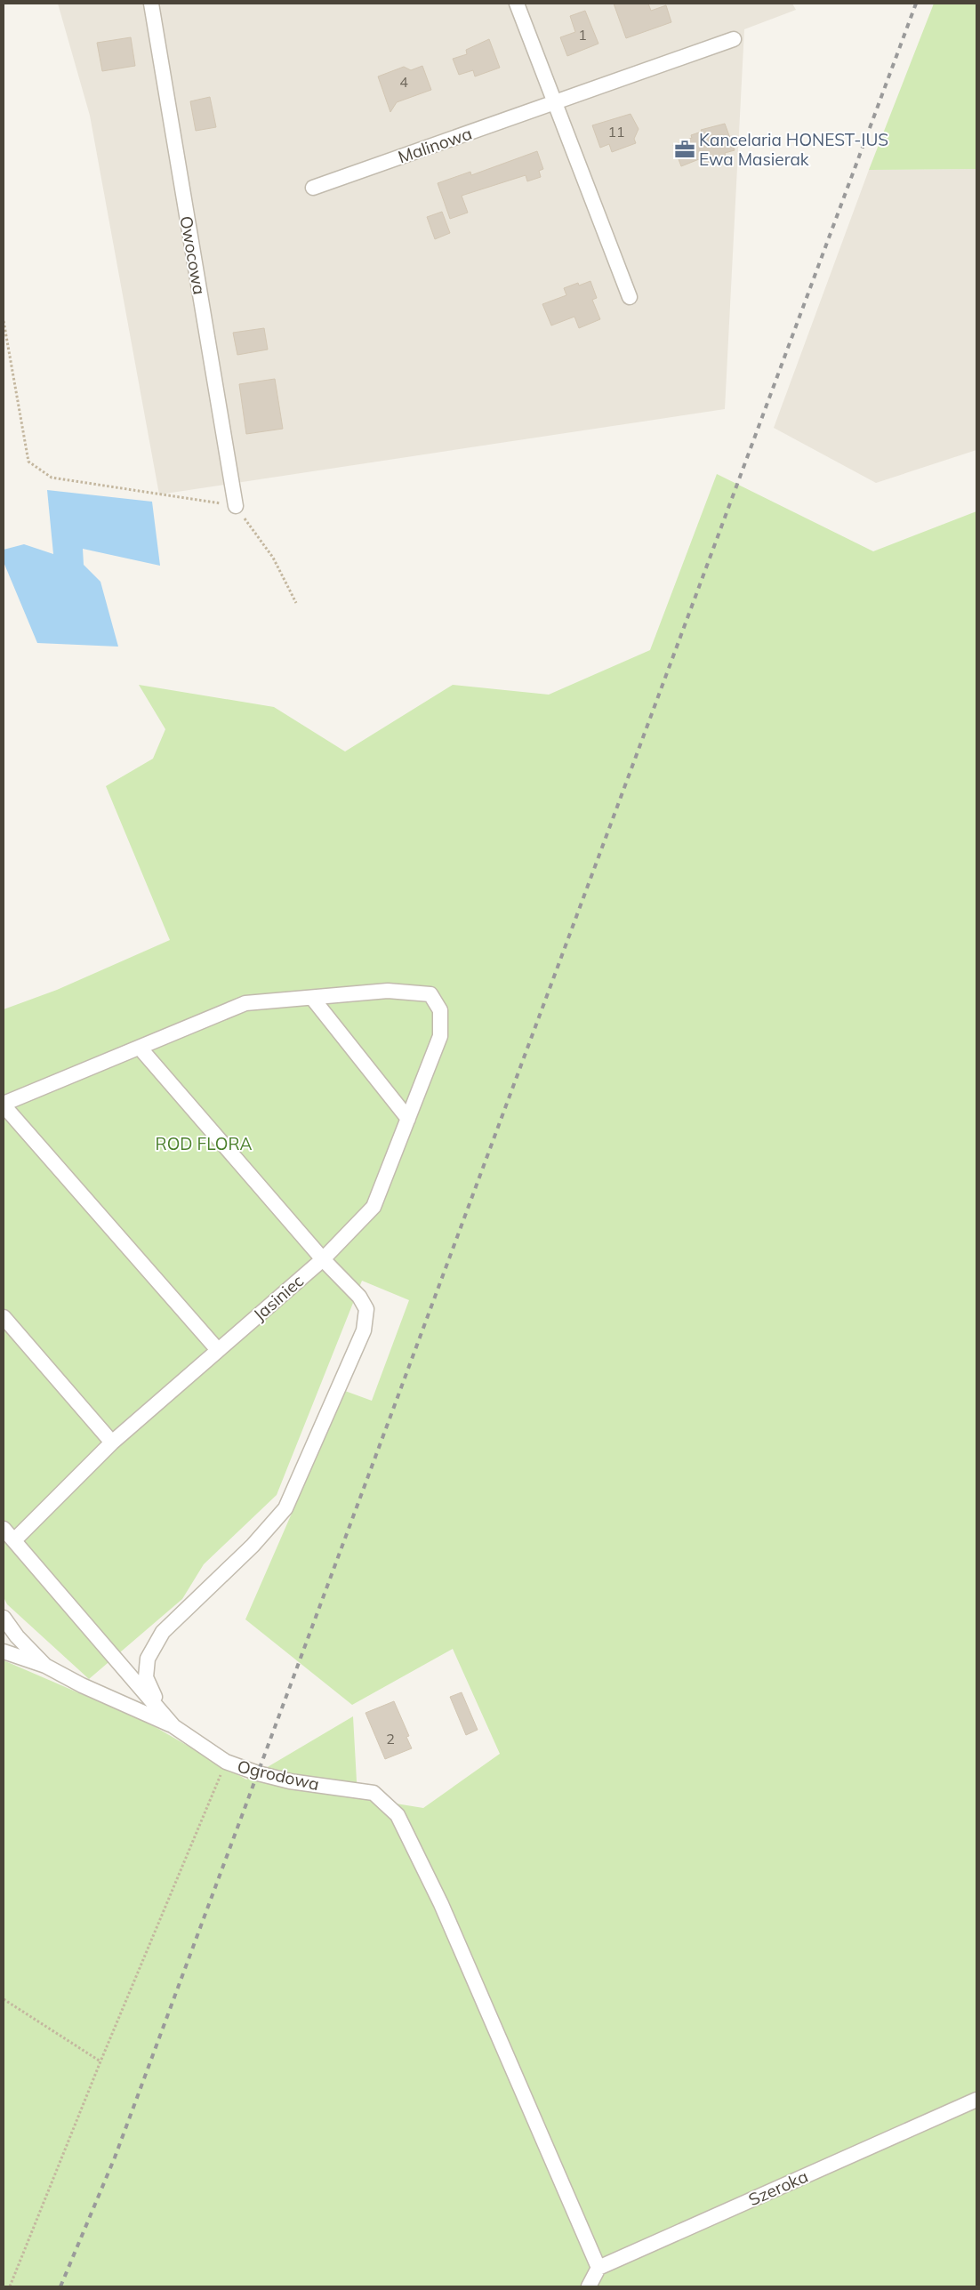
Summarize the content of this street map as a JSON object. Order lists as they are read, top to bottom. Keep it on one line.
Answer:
{"streets":{"street":["Malinowa","Owocowa","Jasiniec","Ogrodowa","Szeroka"]},"crossings":[["Jasiniec","Ogrodowa"],["Ogrodowa","Szeroka"]],"parks":["ROD FLORA"],"places":{"office":["Kancelaria HONEST-IUS Ewa Masierak"]},"house_numbers":["1","4","11","2"]}
